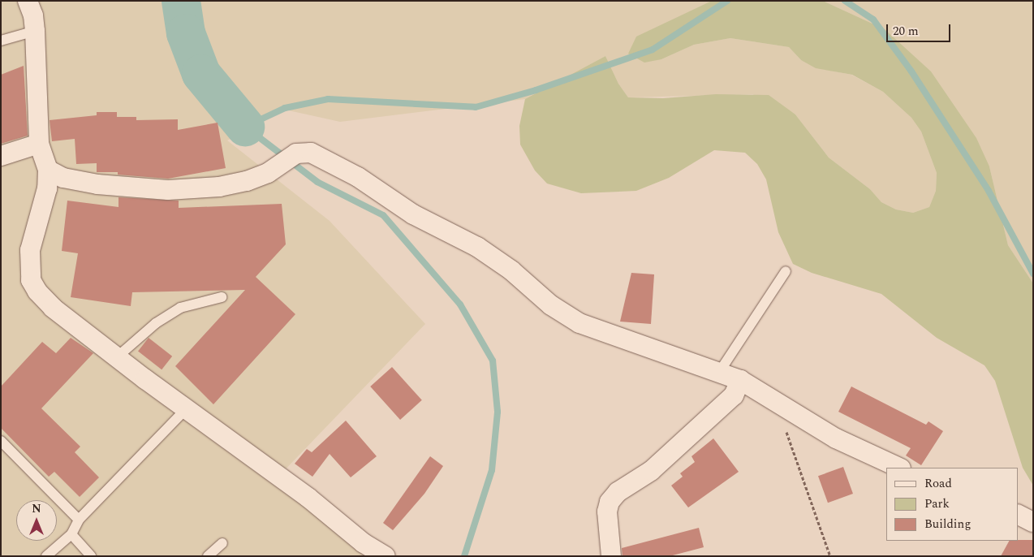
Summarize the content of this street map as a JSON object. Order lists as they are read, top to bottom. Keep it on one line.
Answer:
{"legend":["Road","Park","Building"],"scale_bar":"20 m","north":"top"}
